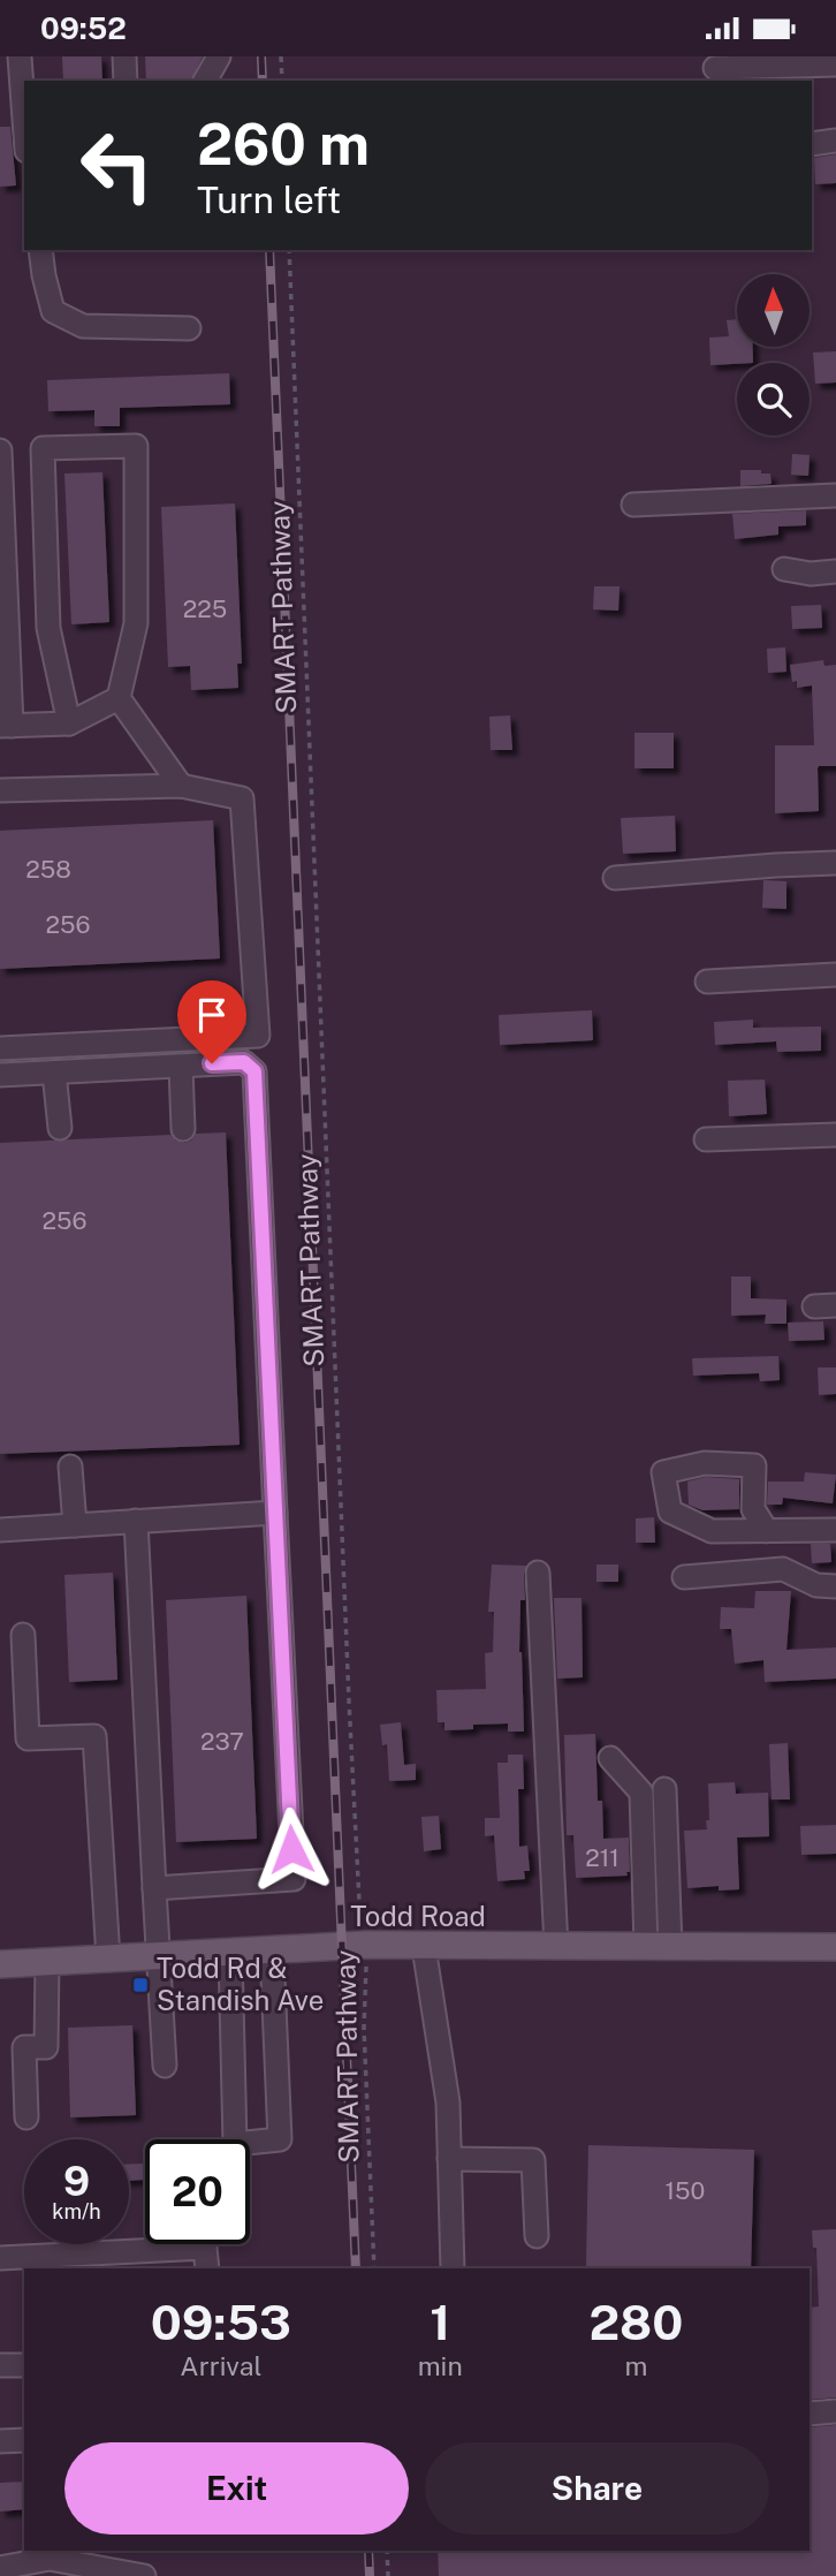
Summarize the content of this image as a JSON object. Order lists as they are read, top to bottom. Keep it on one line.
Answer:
{"streets":{"main road":["Todd Road"],"path":["SMART Pathway"]},"crossings":[["SMART Pathway","Todd Road"]],"places":{"transit":["Todd Rd & Standish Ave"]},"house_numbers":["225","258","256","256","237","211","150"],"north":"top","page":{"status":"09:52","turn":["260 m","Turn left"],"speed":"9 km/h","limit":"20","eta":["09:53","Arrival","1","min","280","m"],"buttons":["Exit","Share"]}}
